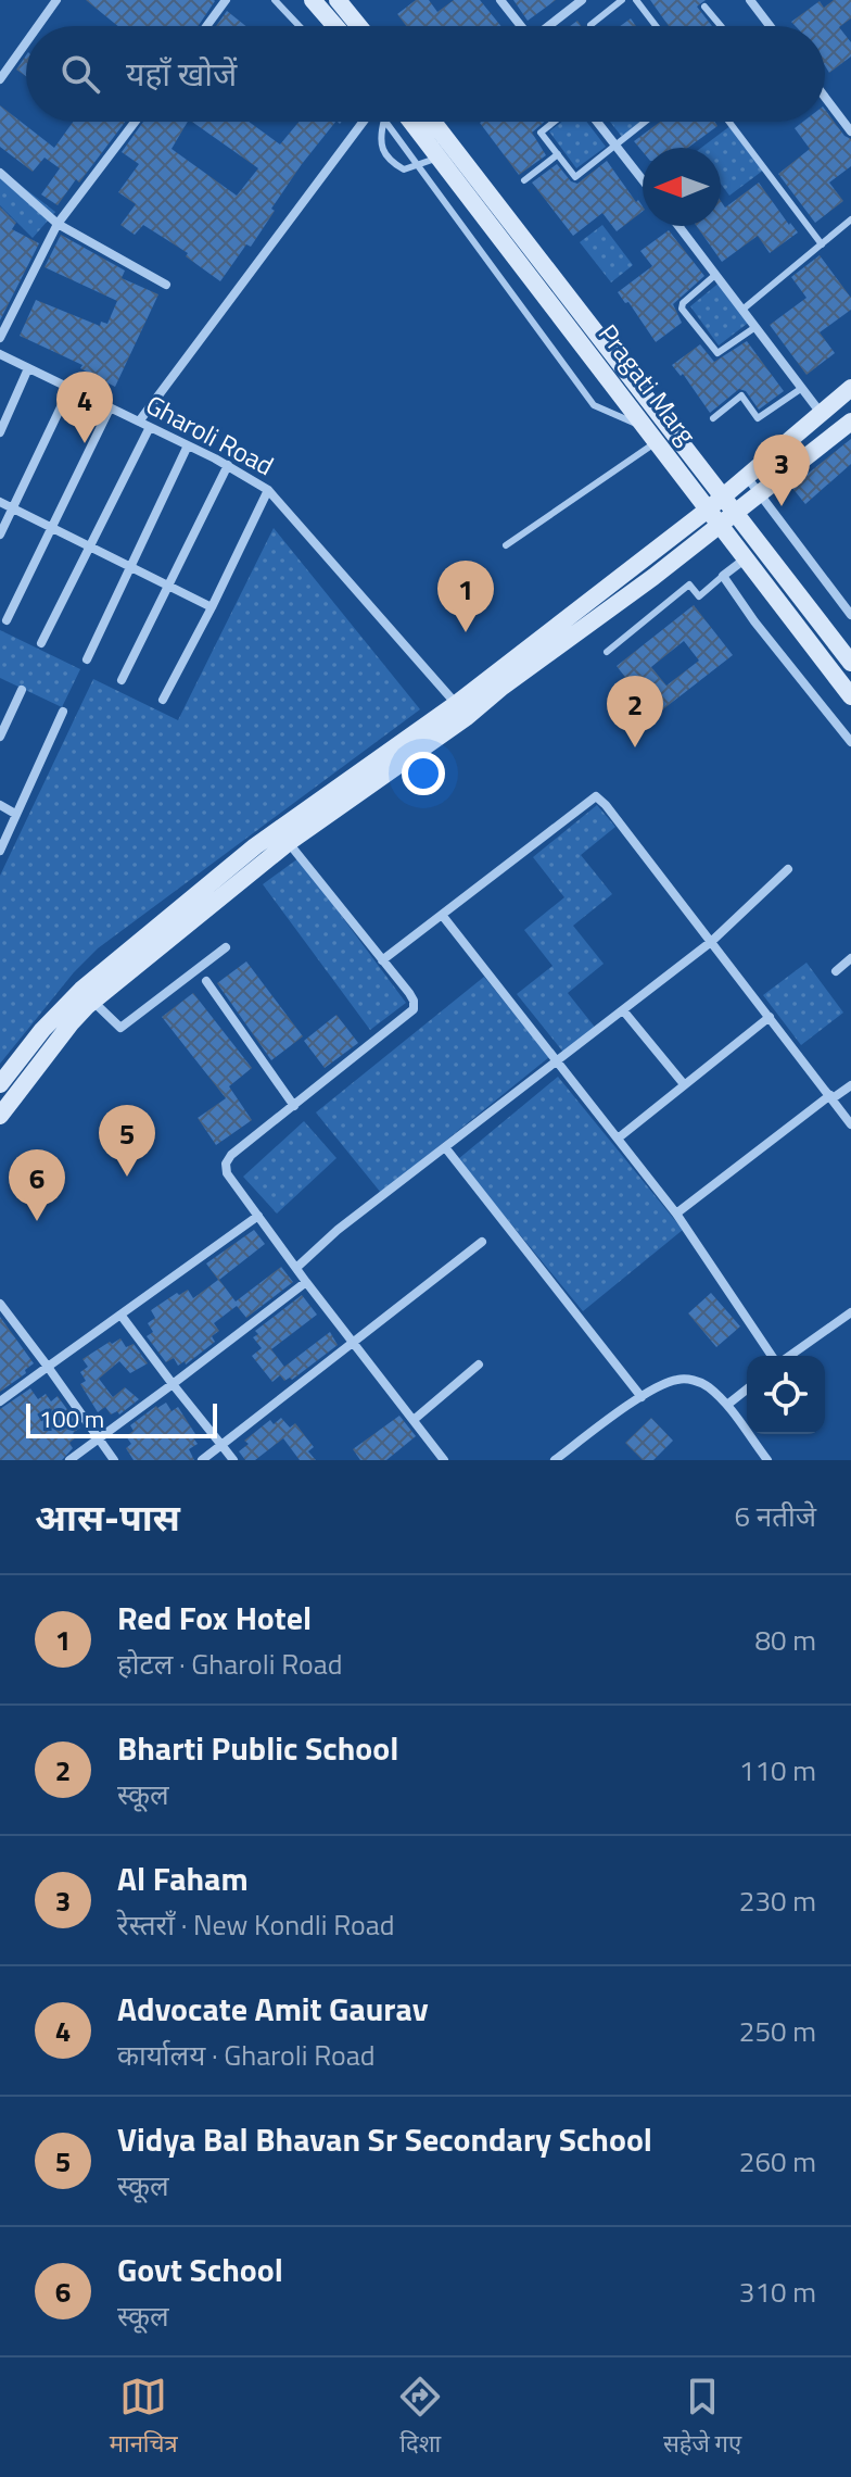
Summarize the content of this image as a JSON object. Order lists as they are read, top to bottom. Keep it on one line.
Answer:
{"streets":{"street":["Pragati Marg","Gharoli Road"]},"scale_bar":"100 m","north":"left","page":{"search":"यहाँ खोजें","pins":["4","3","1","2","5","6"],"scale":"100 m","heading":["आस-पास","6 नतीजे"],"list":[{"mark":"1","name":"Red Fox Hotel","note":"होटल · Gharoli Road","value":"80 m"},{"mark":"2","name":"Bharti Public School","note":"स्कूल","value":"110 m"},{"mark":"3","name":"Al Faham","note":"रेस्तराँ · New Kondli Road","value":"230 m"},{"mark":"4","name":"Advocate Amit Gaurav","note":"कार्यालय · Gharoli Road","value":"250 m"},{"mark":"5","name":"Vidya Bal Bhavan Sr Secondary School","note":"स्कूल","value":"260 m"},{"mark":"6","name":"Govt School","note":"स्कूल","value":"310 m"}],"nav":["मानचित्र","दिशा","सहेजे गए"]}}
